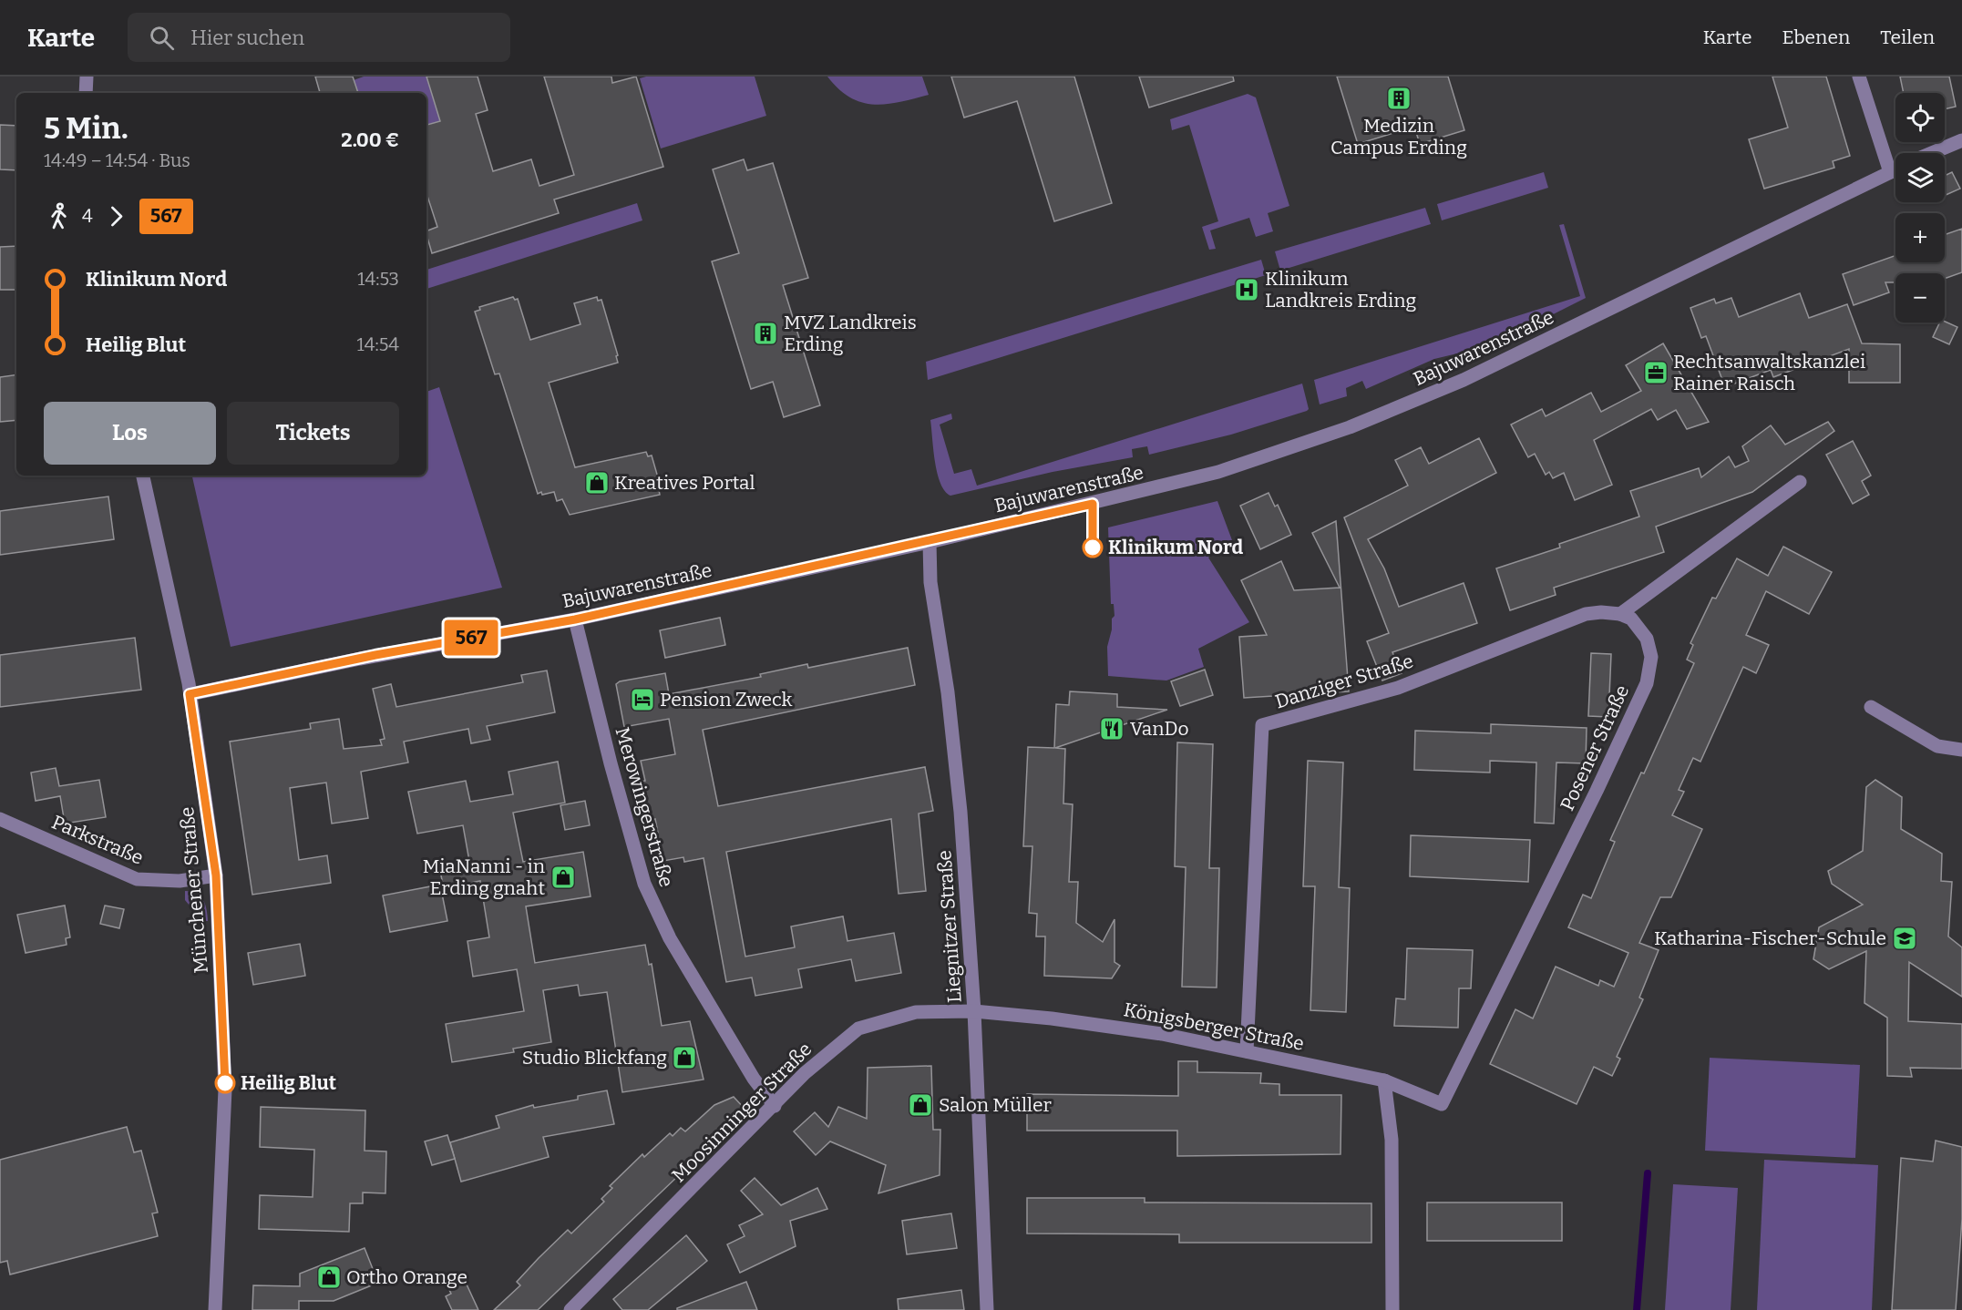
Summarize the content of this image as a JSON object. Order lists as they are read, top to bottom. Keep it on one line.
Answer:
{"streets":{"street":["Bajuwarenstraße","Danziger Straße","Posener Straße","Merowingerstraße","Parkstraße","Münchener Straße","Liegnitzer Straße","Königsberger Straße","Moosinninger Straße"]},"crossings":[["Bajuwarenstraße","Merowingerstraße"],["Bajuwarenstraße","Münchener Straße"],["Bajuwarenstraße","Liegnitzer Straße"],["Danziger Straße","Posener Straße"],["Danziger Straße","Königsberger Straße"],["Posener Straße","Königsberger Straße"],["Merowingerstraße","Moosinninger Straße"],["Parkstraße","Münchener Straße"],["Liegnitzer Straße","Königsberger Straße"],["Liegnitzer Straße","Moosinninger Straße"],["Königsberger Straße","Moosinninger Straße"]],"places":{"building":["Medizin Campus Erding","MVZ Landkreis Erding"],"hospital":["Klinikum Landkreis Erding"],"office":["Rechtsanwaltskanzlei Rainer Raisch"],"shop":["Kreatives Portal","MiaNanni - in Erding gnaht","Studio Blickfang","Salon Müller","Ortho Orange"],"other":["Klinikum Nord","Heilig Blut"],"hotel":["Pension Zweck"],"restaurant":["VanDo"],"school or university":["Katharina-Fischer-Schule"]},"lines":["bus line 567"],"page":{"header":"Karte","search":"Hier suchen","nav":["Karte","Ebenen","Teilen"],"on_map":"567","map_buttons":["+","−"],"heading":["5 Min.","14:49 – 14:54 · Bus","2.00 €"],"legs":["4","567"],"list":[{"name":"Klinikum Nord","value":"14:53"},{"name":"Heilig Blut","value":"14:54"}],"buttons":["Los","Tickets"]}}
